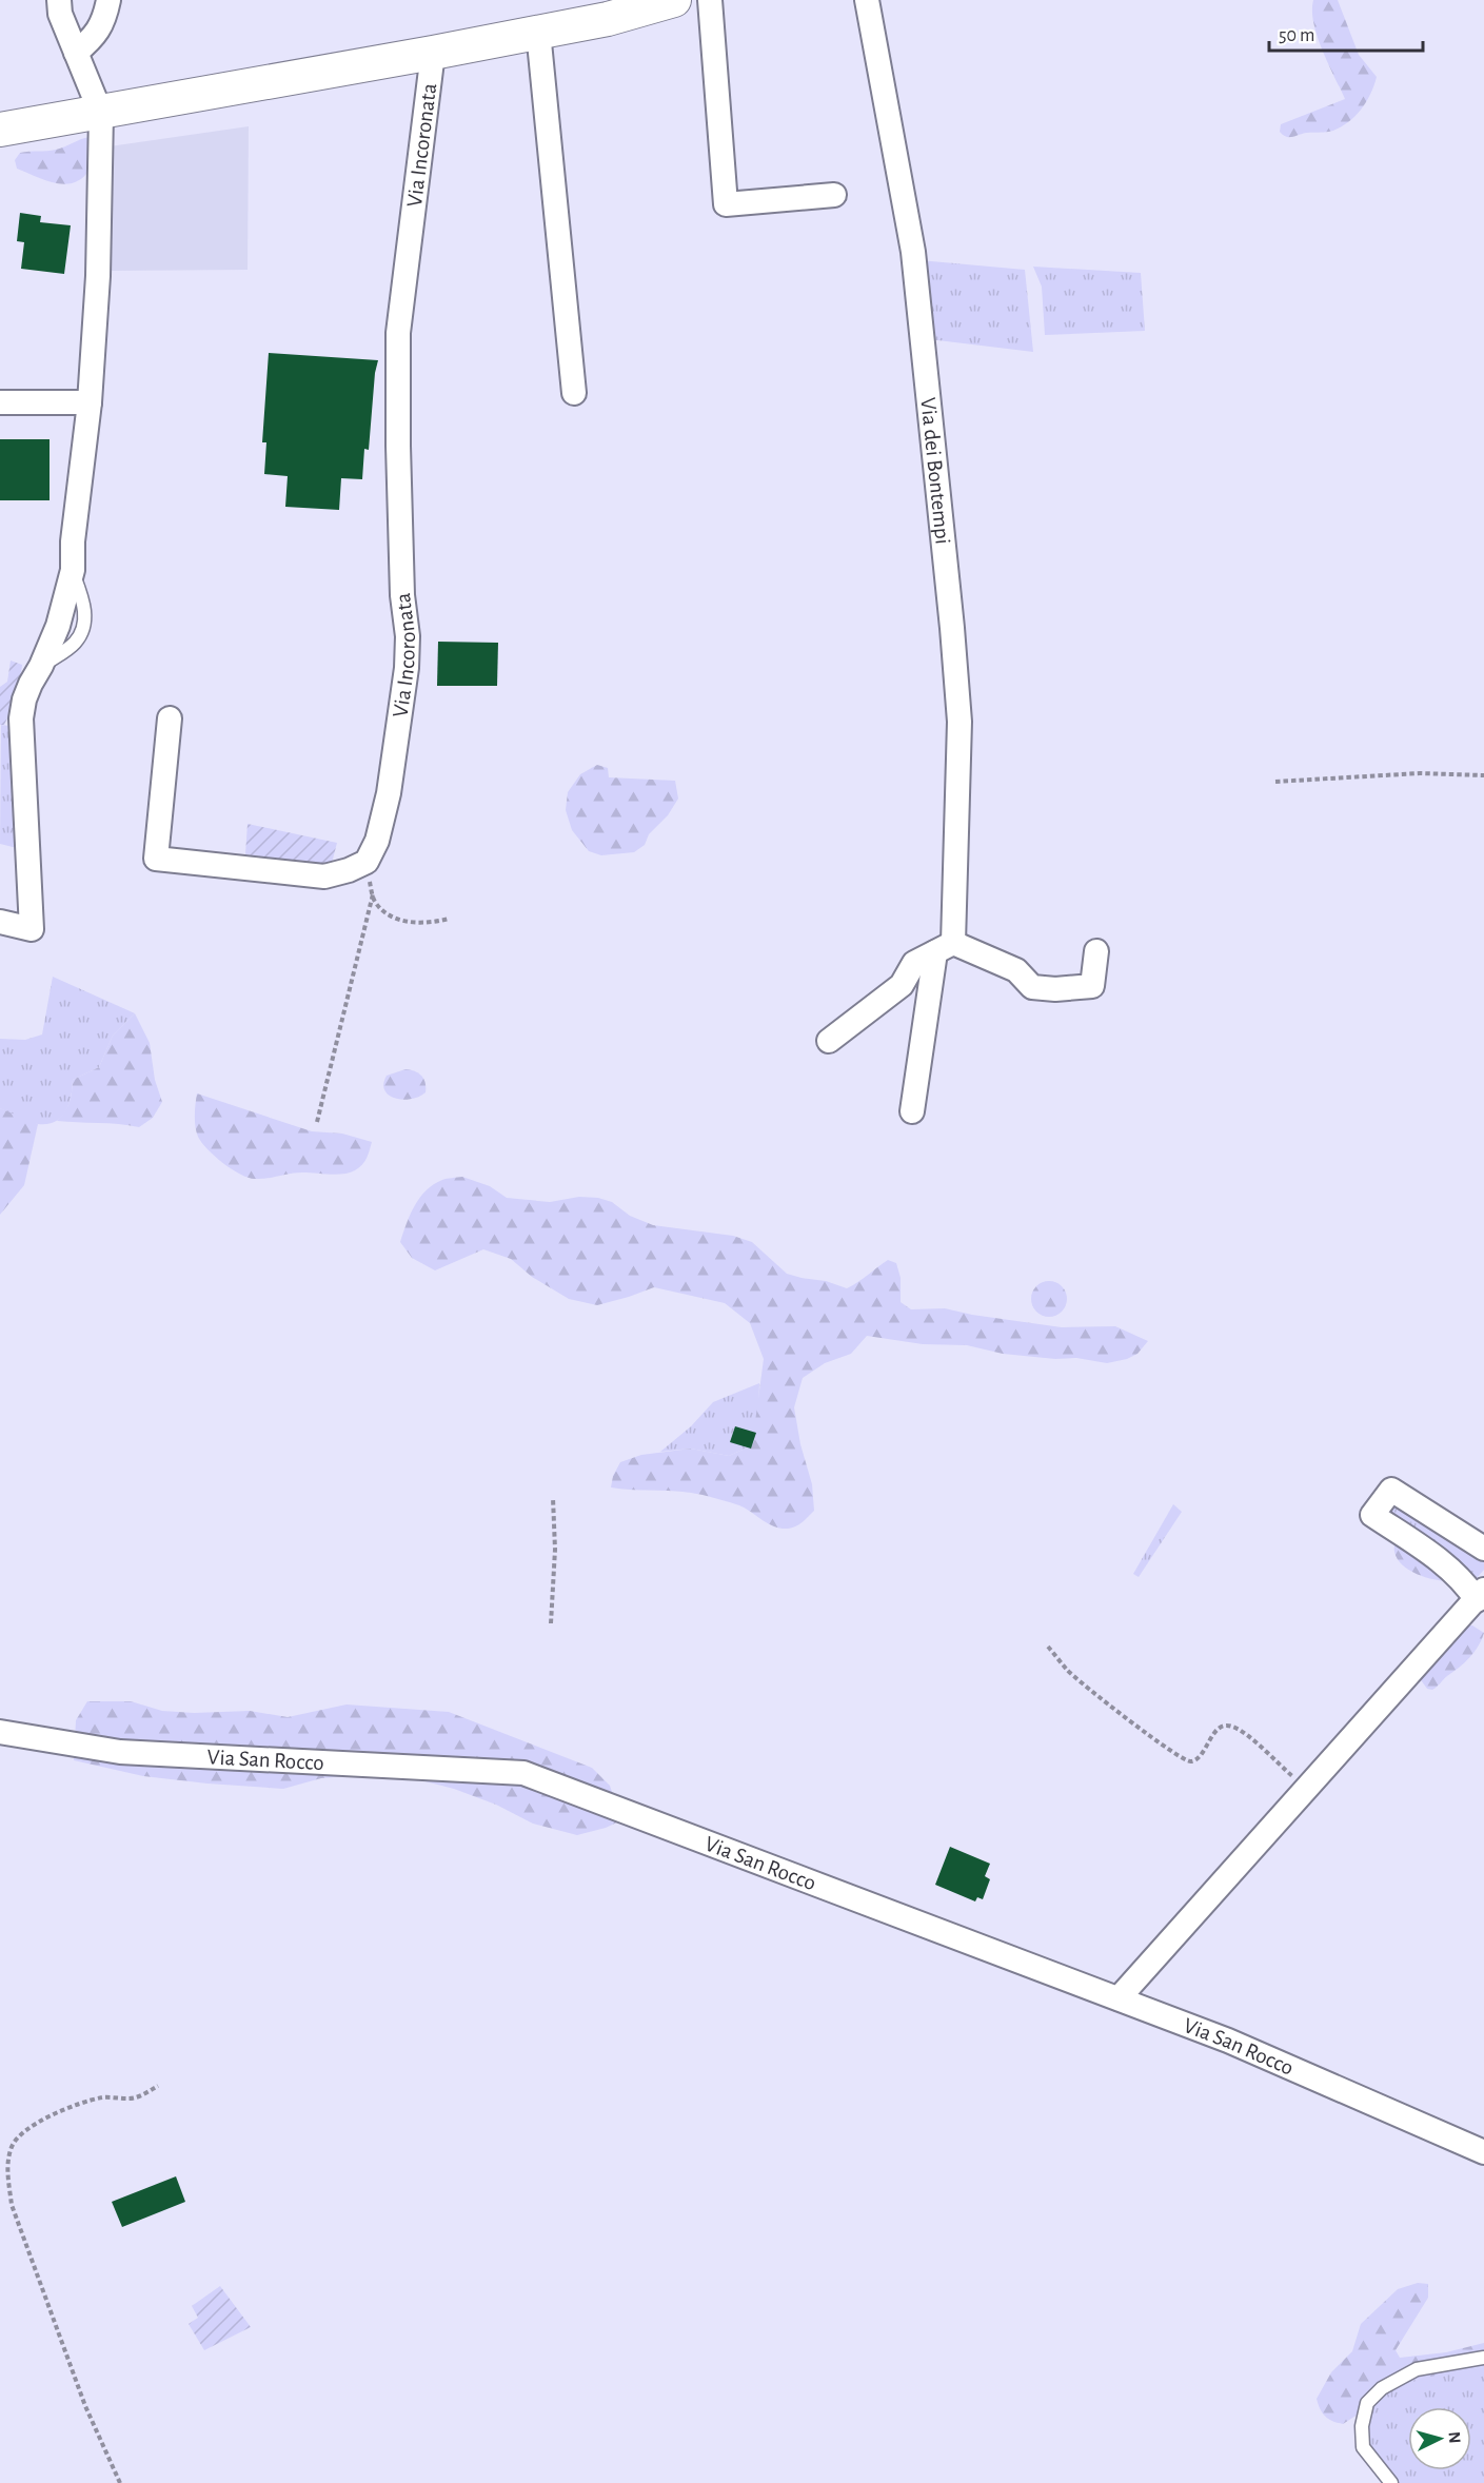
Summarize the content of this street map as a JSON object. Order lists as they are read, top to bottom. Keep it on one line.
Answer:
{"streets":{"main road":["Via Incoronata"],"street":["Via dei Bontempi","Via San Rocco"]},"scale_bar":"50 m","north":"right"}
